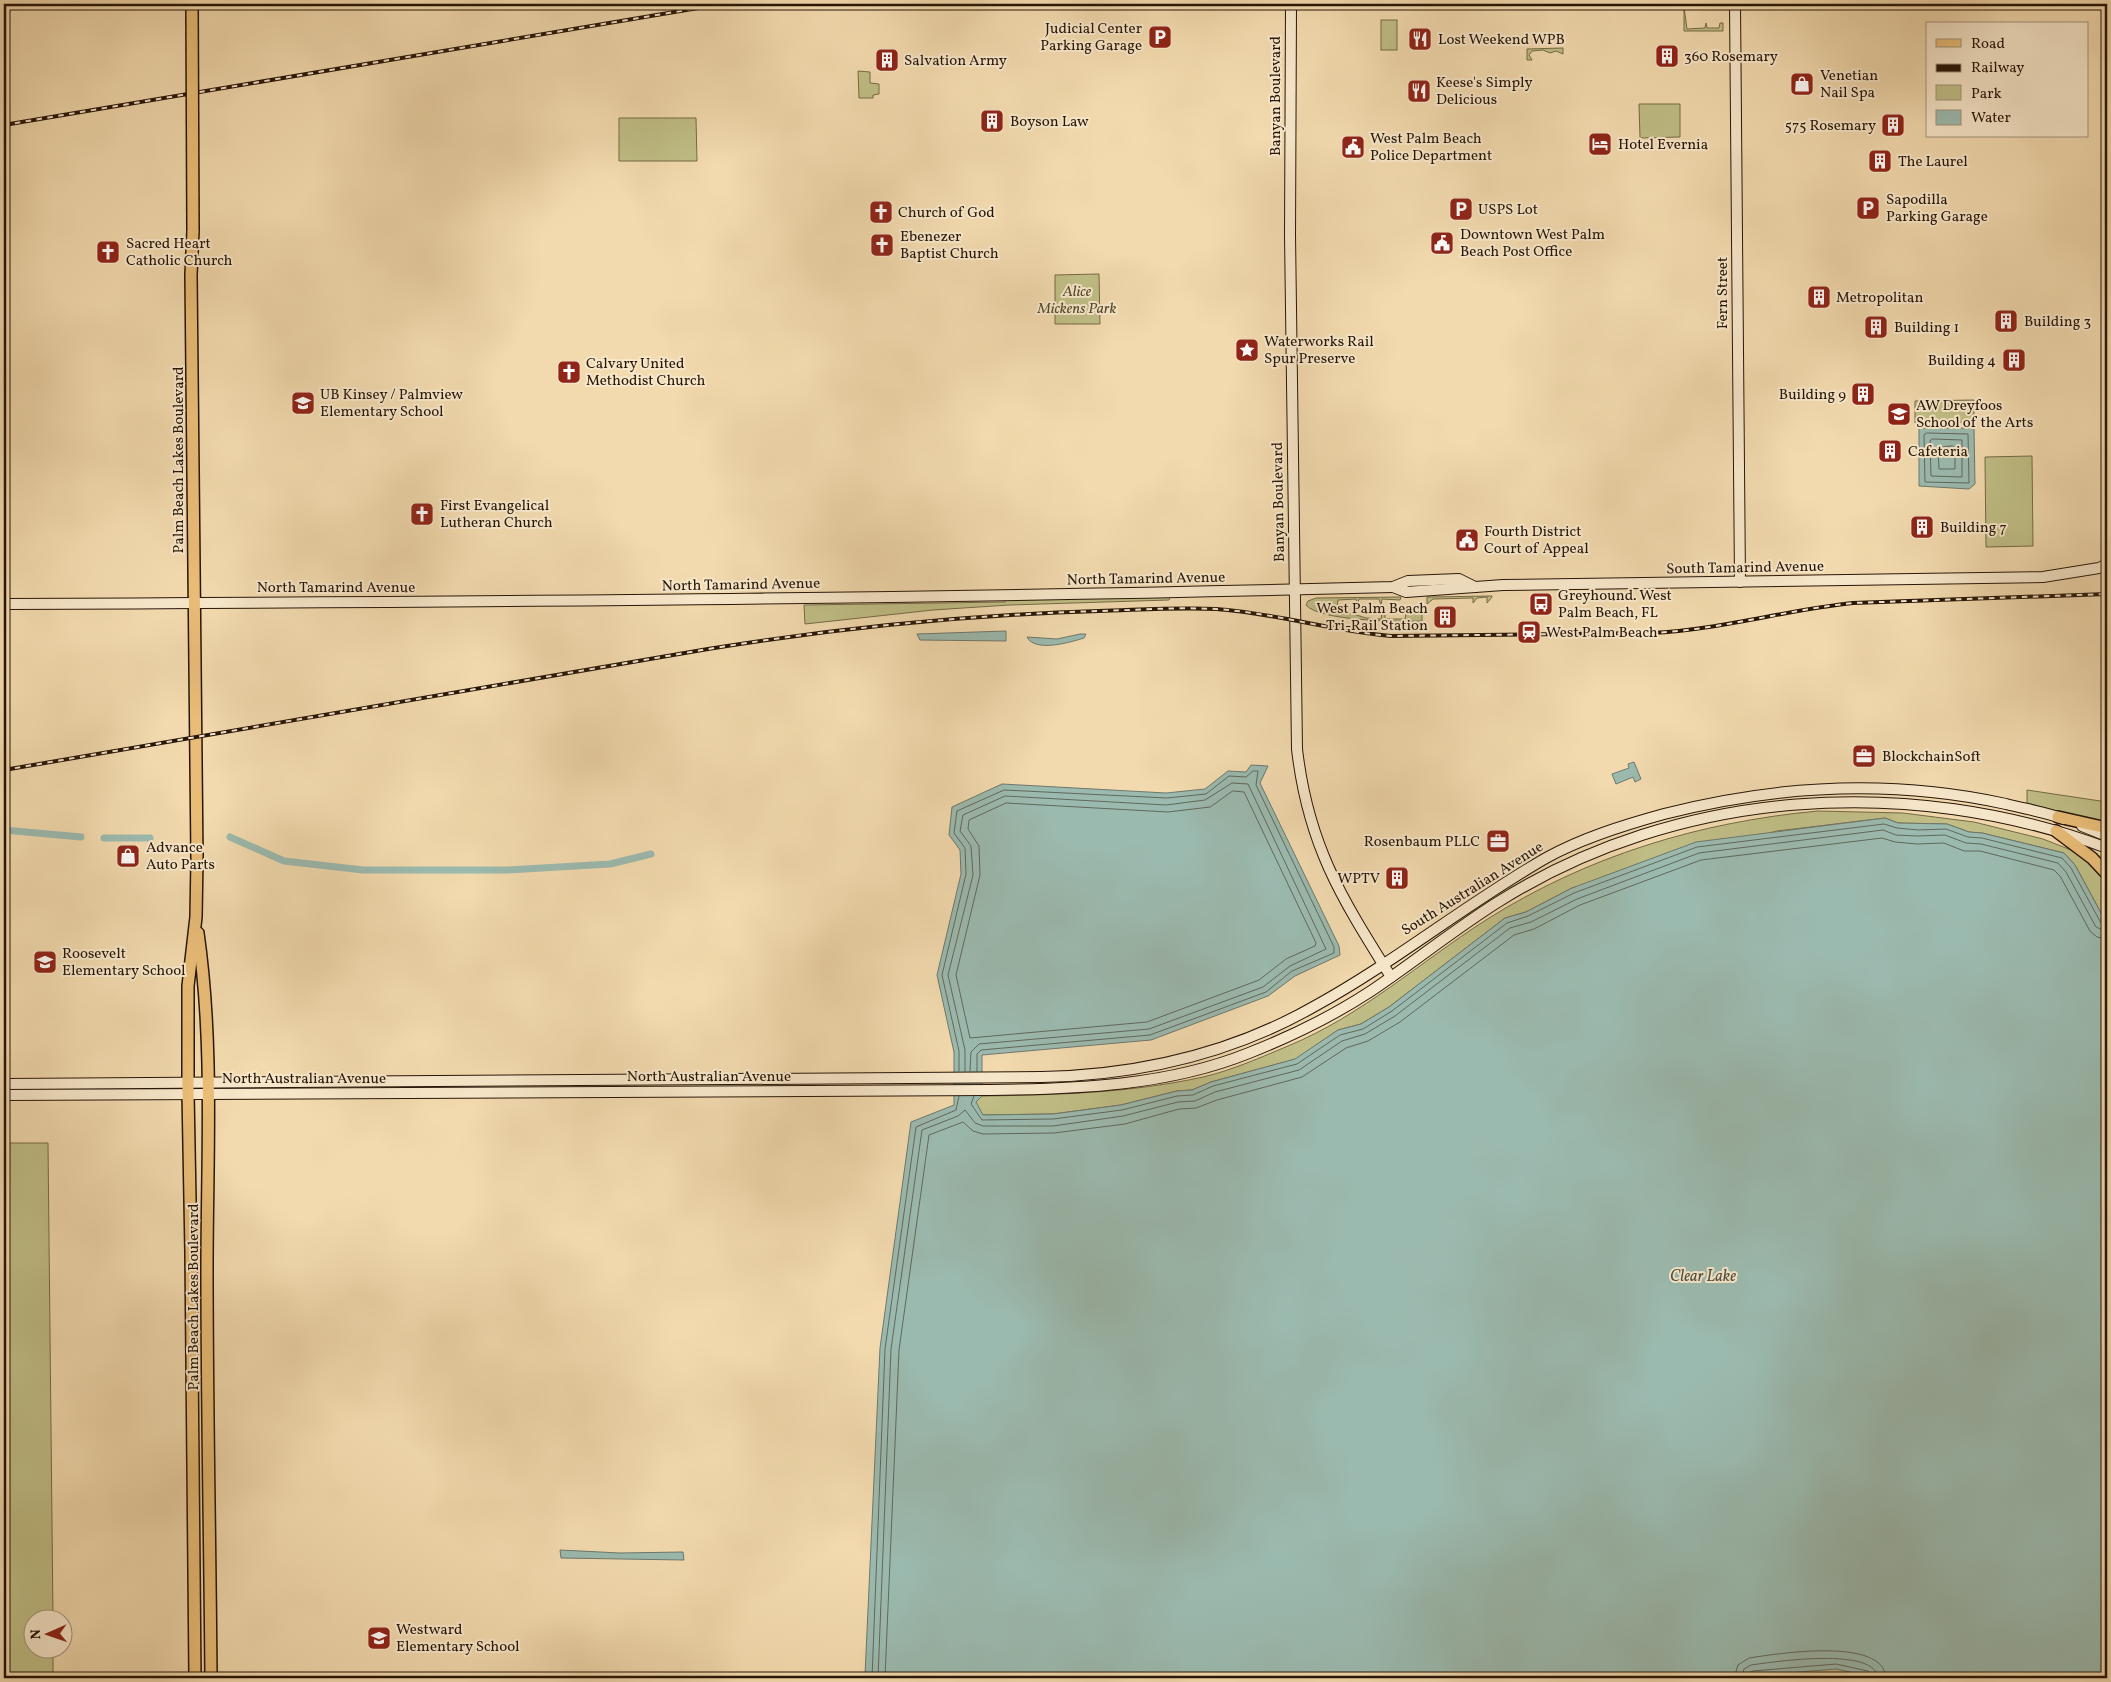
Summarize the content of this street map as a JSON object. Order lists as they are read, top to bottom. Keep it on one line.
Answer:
{"streets":{"main road":["Banyan Boulevard","Fern Street","Palm Beach Lakes Boulevard","South Tamarind Avenue","North Tamarind Avenue","South Australian Avenue","North Australian Avenue"]},"crossings":[["Banyan Boulevard","North Tamarind Avenue"],["Banyan Boulevard","South Australian Avenue"],["Banyan Boulevard","North Australian Avenue"],["Fern Street","South Tamarind Avenue"],["Palm Beach Lakes Boulevard","North Tamarind Avenue"],["Palm Beach Lakes Boulevard","North Australian Avenue"],["South Tamarind Avenue","North Tamarind Avenue"],["South Australian Avenue","North Australian Avenue"]],"water":["Clear Lake"],"parks":["Alice Mickens Park"],"places":{"parking":["Judicial Center Parking Garage","Sapodilla Parking Garage","USPS Lot"],"restaurant":["Lost Weekend WPB","Keese's Simply Delicious"],"building":["360 Rosemary","Salvation Army","Boyson Law","575 Rosemary","The Laurel","Metropolitan","Building 3","Building 1","Building 4","Building 9","Cafeteria","Building 7","West Palm Beach Tri-Rail Station","WPTV"],"shop":["Venetian Nail Spa","Advance Auto Parts"],"hotel":["Hotel Evernia"],"public building":["West Palm Beach Police Department","Downtown West Palm Beach Post Office","Fourth District Court of Appeal"],"church":["Church of God","Ebenezer Baptist Church","Sacred Heart Catholic Church","Calvary United Methodist Church","First Evangelical Lutheran Church"],"place":["Waterworks Rail Spur Preserve"],"school or university":["UB Kinsey / Palmview Elementary School","AW Dreyfoos School of the Arts","Roosevelt Elementary School","Westward Elementary School"],"bus stop":["Greyhound. West Palm Beach, FL"],"station":["West Palm Beach"],"office":["BlockchainSoft","Rosenbaum PLLC"]},"legend":["Road","Railway","Park","Water"],"north":"left"}
